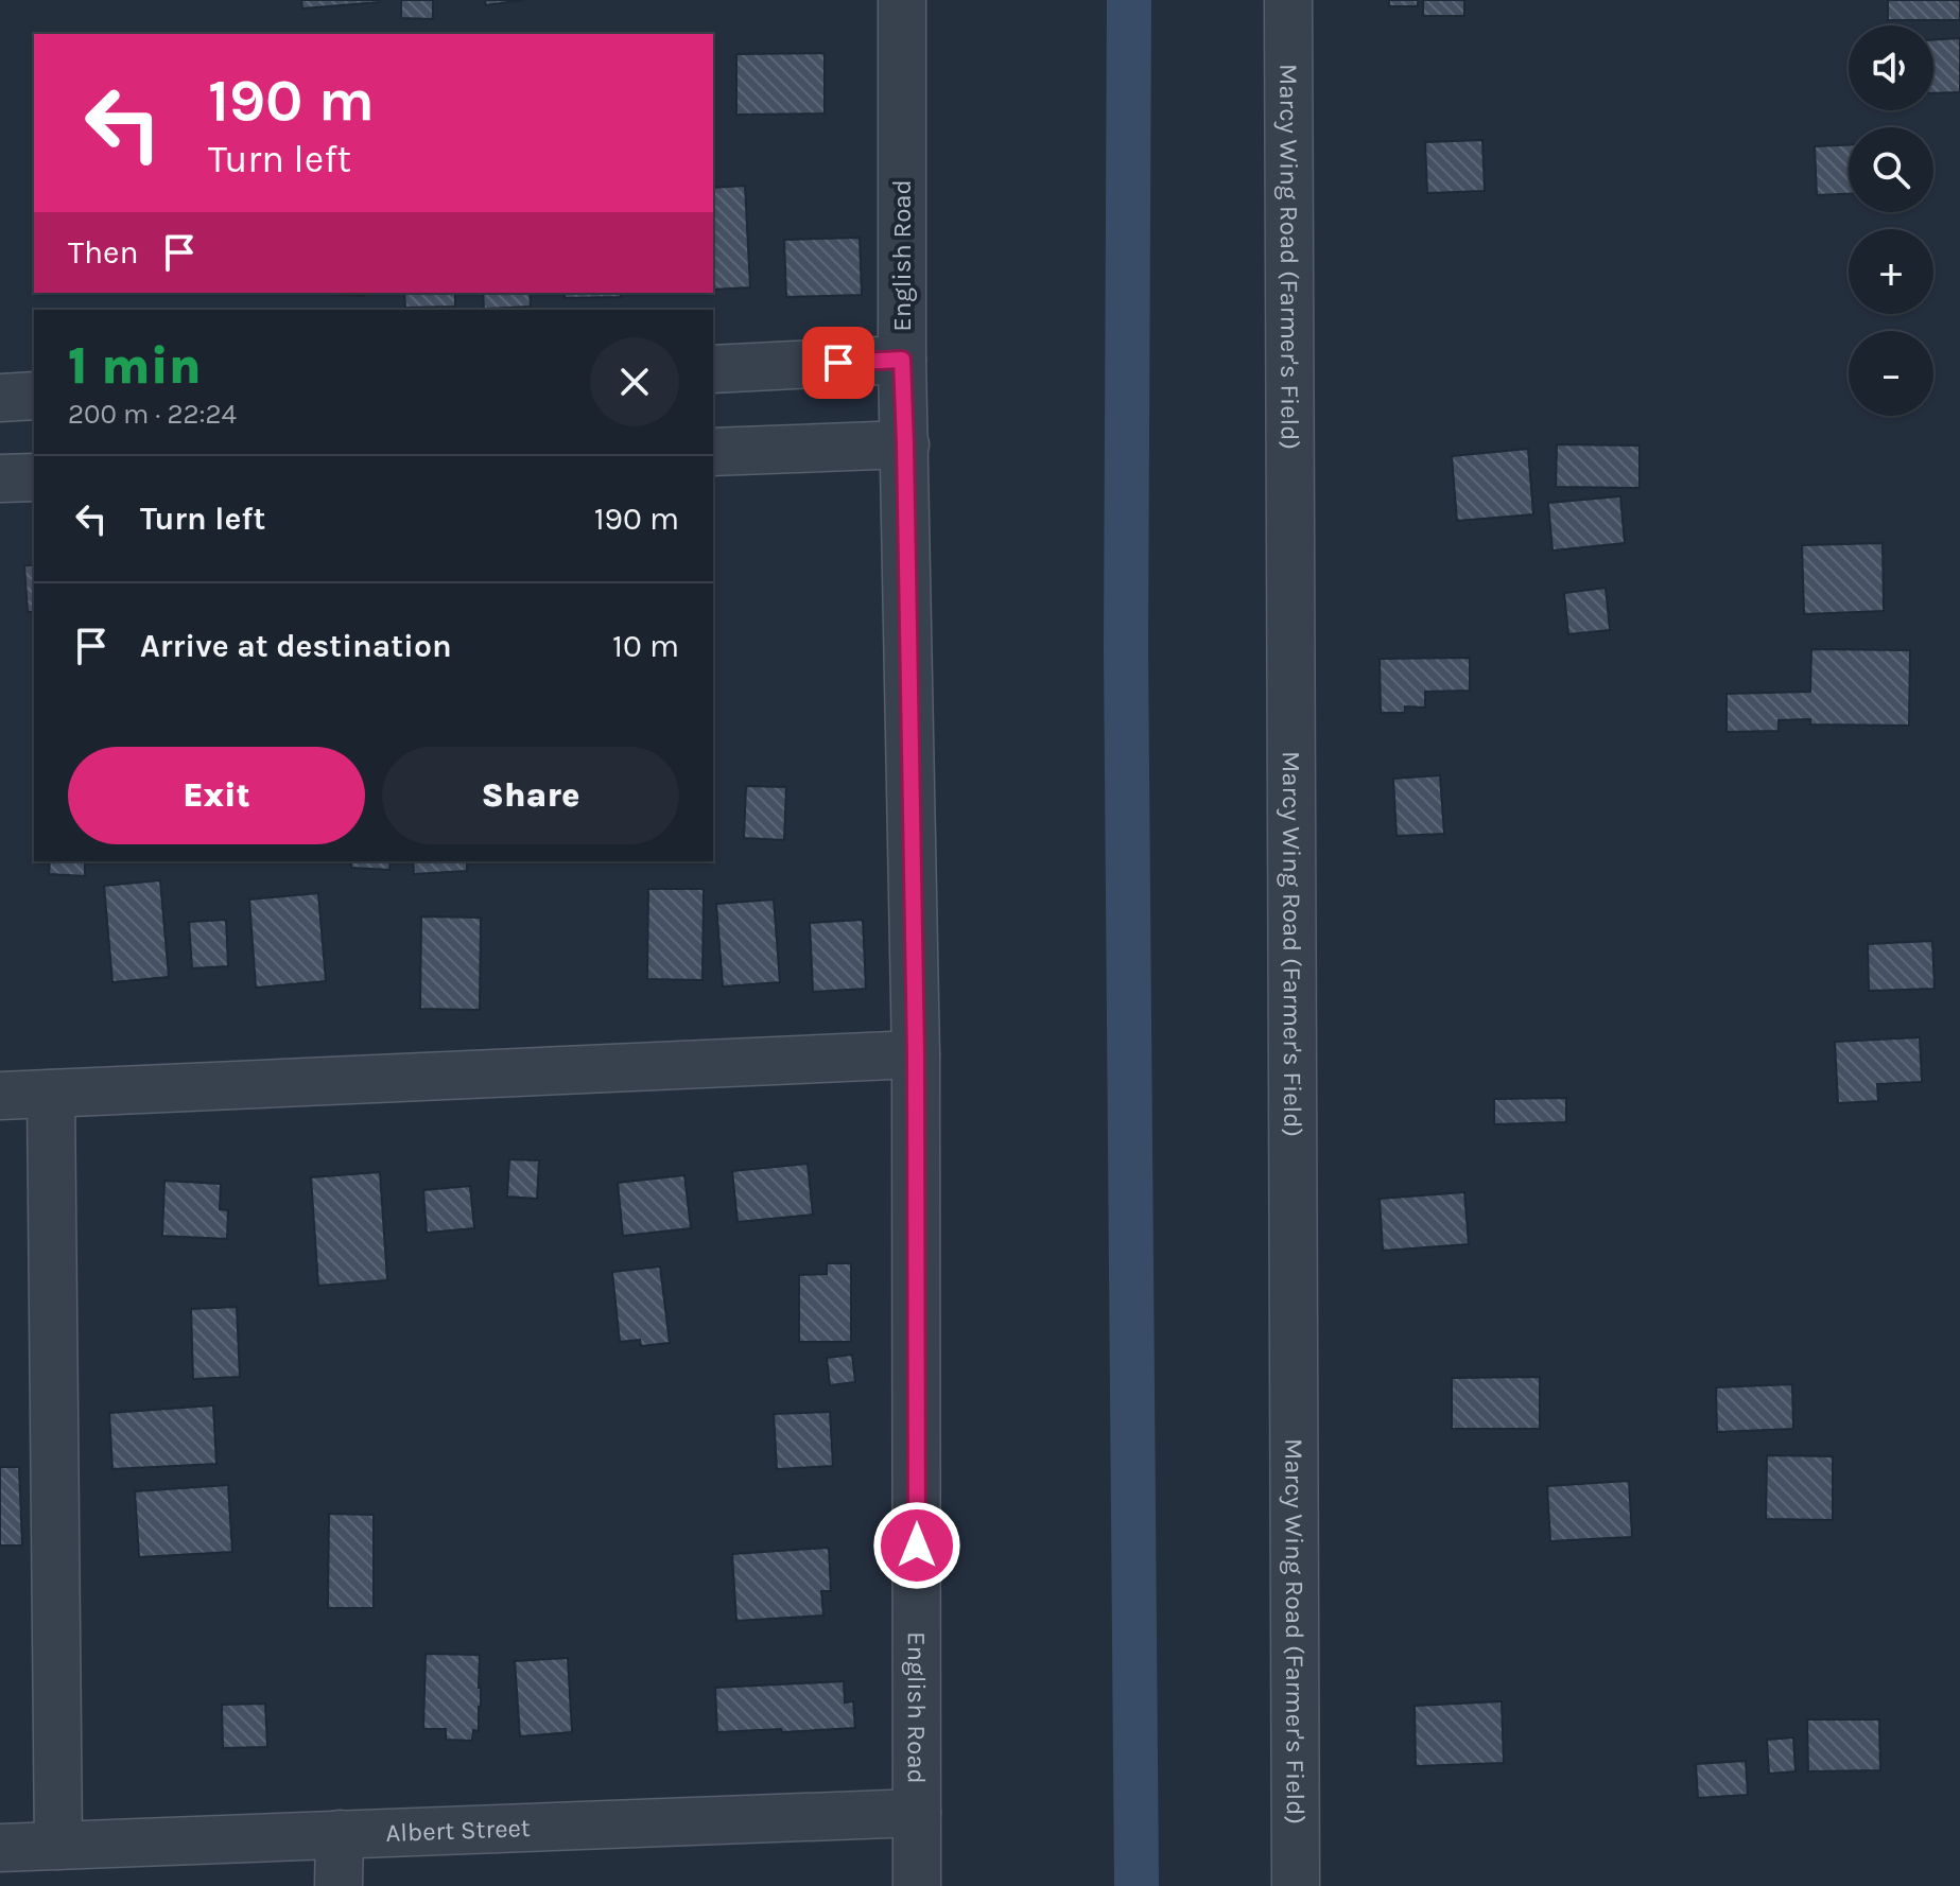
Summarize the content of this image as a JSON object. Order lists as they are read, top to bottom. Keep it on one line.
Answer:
{"streets":{"street":["English Road","Marcy Wing Road (Farmer's Field)","Albert Street"]},"crossings":[["English Road","Albert Street"]],"page":{"map_buttons":["+","−"],"turn":["190 m","Turn left"],"then":"Then","heading":["1 min","200 m · 22:24"],"list":[{"name":"Turn left","value":"190 m"},{"name":"Arrive at destination","value":"10 m"}],"buttons":["Exit","Share"]}}
